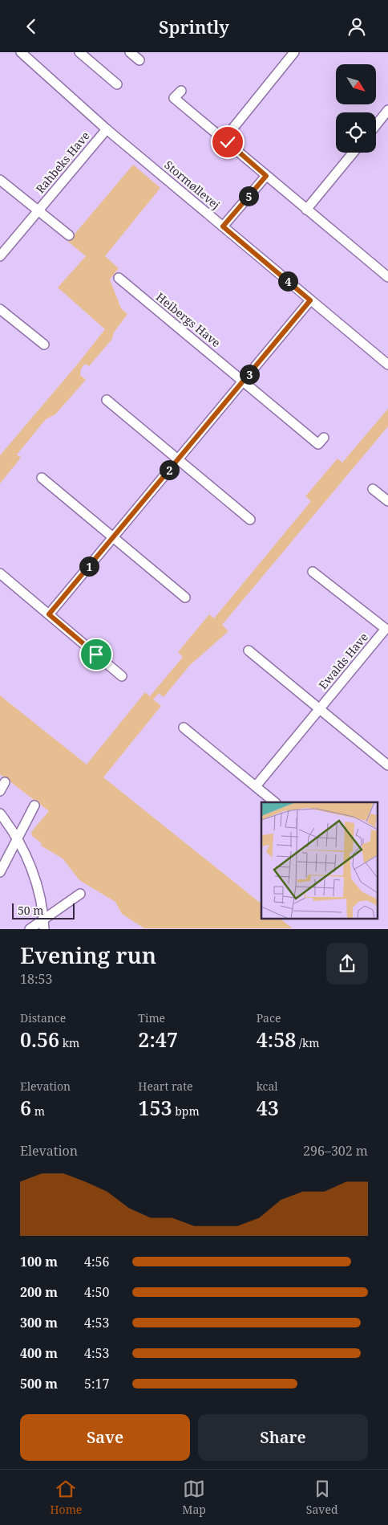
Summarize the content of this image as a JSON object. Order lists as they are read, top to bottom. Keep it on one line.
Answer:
{"streets":{"street":["Rahbeks Have","Stormøllevej","Heibergs Have","Ewalds Have"]},"crossings":[["Rahbeks Have","Stormøllevej"]],"scale_bar":"50 m","north":"bottom right","page":{"header":"Sprintly","pins":["5","4","3","2","1"],"scale":"50 m","heading":["Evening run","18:53"],"stats":[["Distance","0.56 km"],["Time","2:47"],["Pace","4:58 /km"],["Elevation","6 m"],["Heart rate","153 bpm"],["kcal","43"]],"chart":["Elevation","296–302 m"],"list":[{"name":"100 m","note":"4:56"},{"name":"200 m","note":"4:50"},{"name":"300 m","note":"4:53"},{"name":"400 m","note":"4:53"},{"name":"500 m","note":"5:17"}],"buttons":["Save","Share"],"tabs":["Home","Map","Saved"]}}
